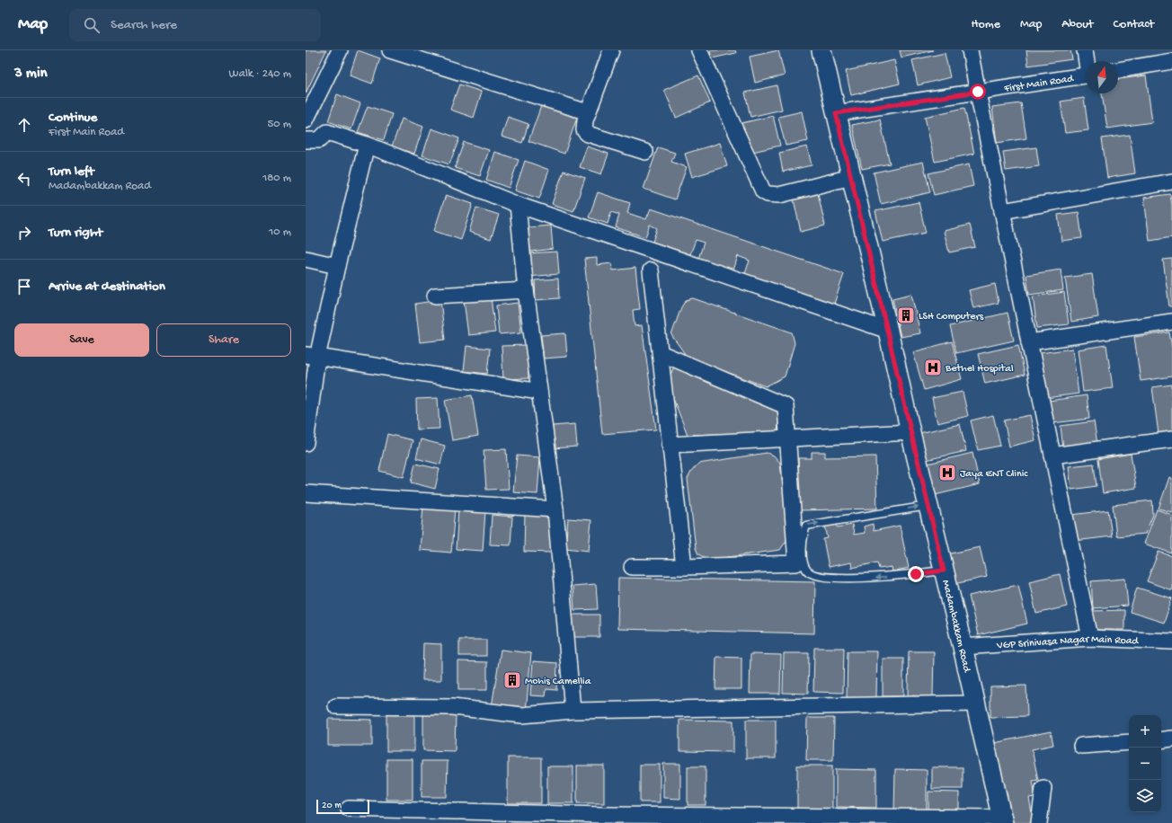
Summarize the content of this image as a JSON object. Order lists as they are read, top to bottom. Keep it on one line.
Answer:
{"streets":{"street":["First Main Road","Madambakkam Road","VGP Srinivasa Nagar Main Road"]},"crossings":[["First Main Road","Madambakkam Road"],["Madambakkam Road","VGP Srinivasa Nagar Main Road"]],"places":{"building":["LSH Computers","Mohis Camellia"],"hospital":["Bethel Hospital","Jaya ENT Clinic"]},"scale_bar":"20 m","north":"top","page":{"header":"Map","search":"Search here","nav":["Home","Map","About","Contact"],"heading":["3 min","Walk · 240 m"],"list":[["Continue","First Main Road","50 m"],["Turn left","Madambakkam Road","180 m"],["Turn right","10 m"],"Arrive at destination"],"buttons":["Save","Share"],"map_buttons":["+","−"],"scale":"20 m"}}
